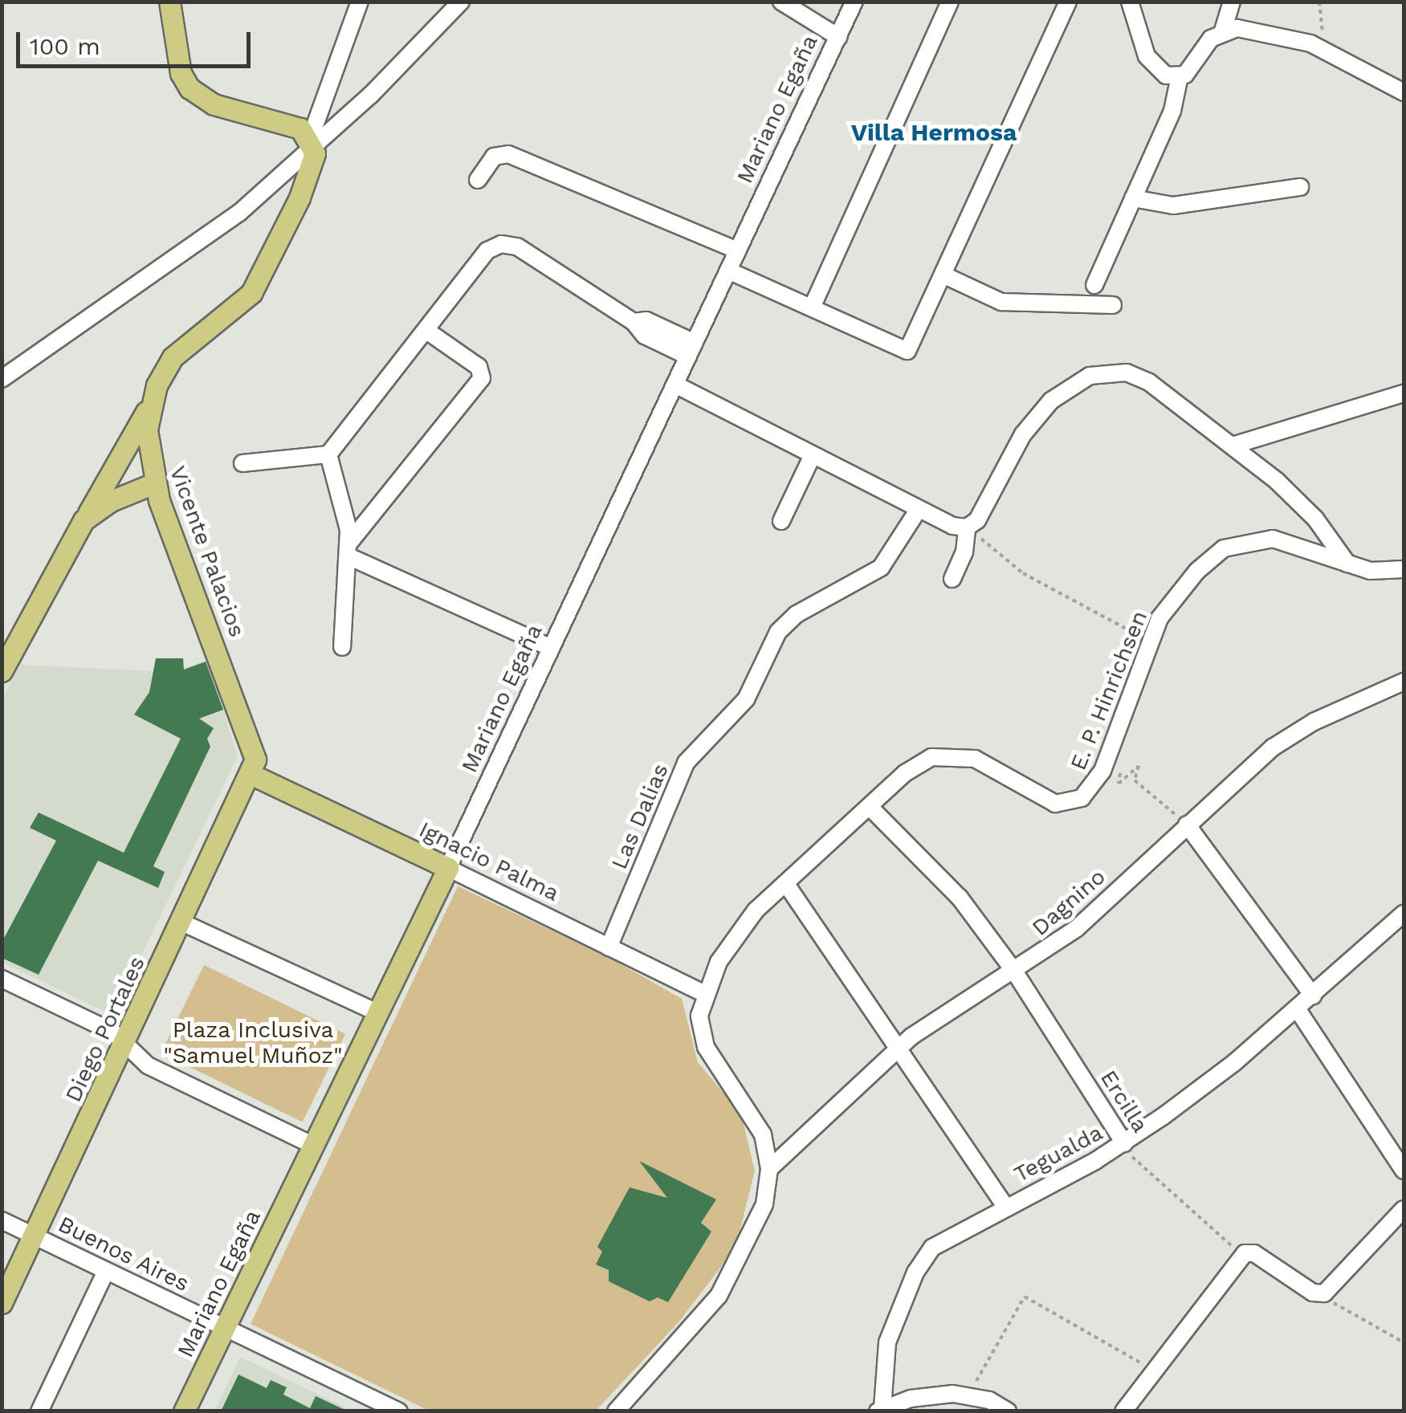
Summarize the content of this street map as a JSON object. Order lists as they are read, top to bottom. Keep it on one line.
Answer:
{"streets":{"main road":["Mariano Egaña","Vicente Palacios","Ignacio Palma","Diego Portales"],"street":["E. P. Hinrichsen","Las Dalias","Dagnino","Ercilla","Tegualda","Buenos Aires"]},"crossings":[["Mariano Egaña","Ignacio Palma"],["Mariano Egaña","Buenos Aires"],["Vicente Palacios","Ignacio Palma"],["Vicente Palacios","Diego Portales"],["E. P. Hinrichsen","Ignacio Palma"],["E. P. Hinrichsen","Ercilla"],["Las Dalias","Ignacio Palma"],["Ignacio Palma","Diego Portales"],["Dagnino","Ercilla"],["Diego Portales","Buenos Aires"],["Ercilla","Tegualda"]],"districts":["Villa Hermosa"],"parks":["Plaza Inclusiva \"Samuel Muñoz\""],"scale_bar":"100 m"}
